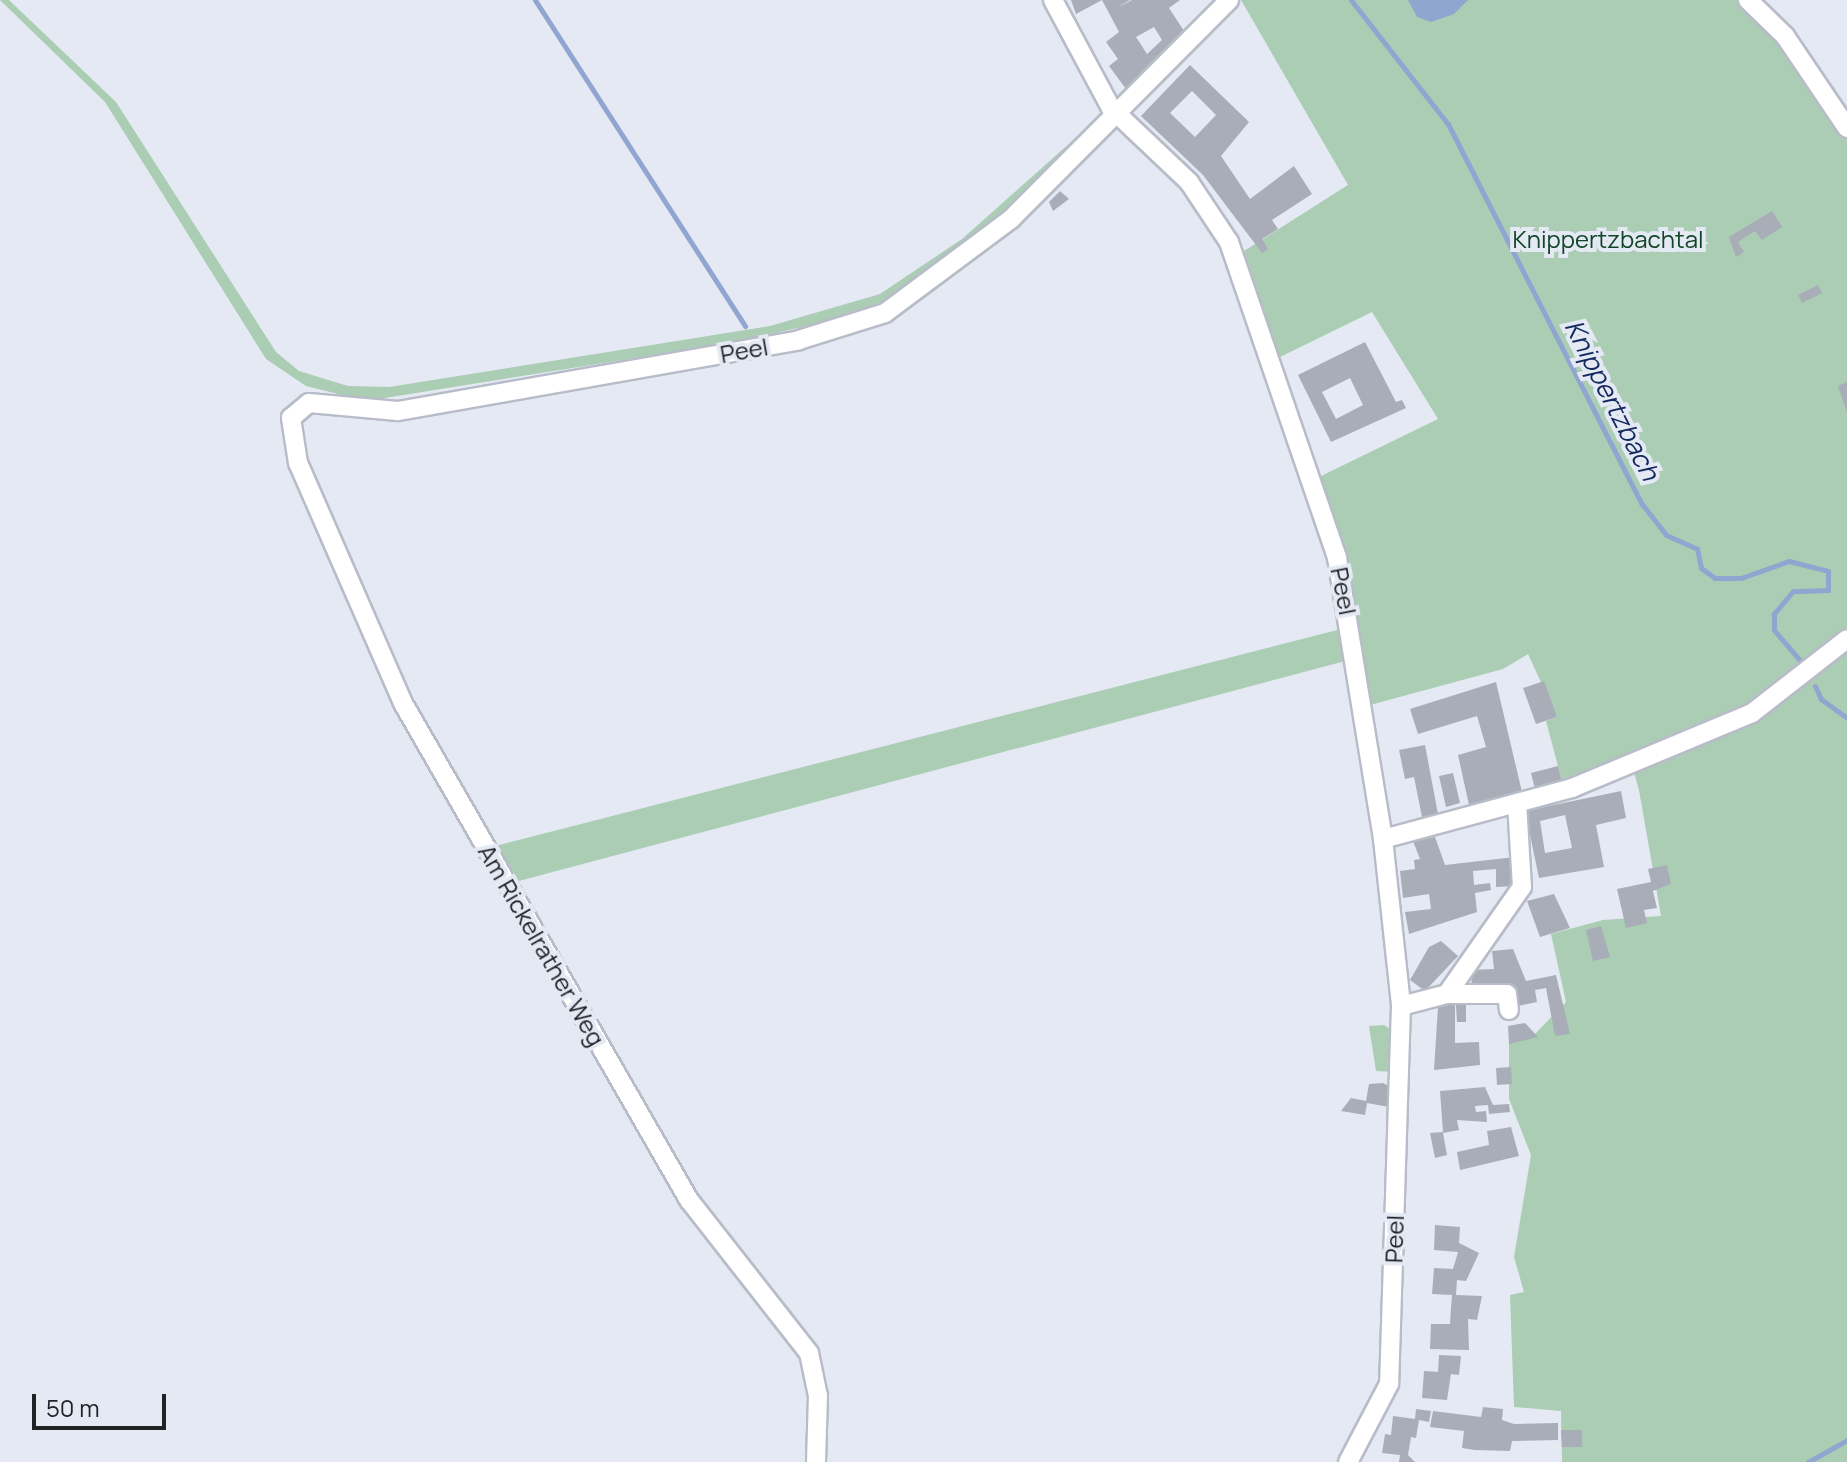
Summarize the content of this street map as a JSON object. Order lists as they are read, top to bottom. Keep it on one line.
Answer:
{"streets":{"street":["Peel","Am Rickelrather Weg"]},"crossings":[["Peel","Am Rickelrather Weg"]],"water":["Knippertzbach"],"parks":["Knippertzbachtal"],"scale_bar":"50 m"}
